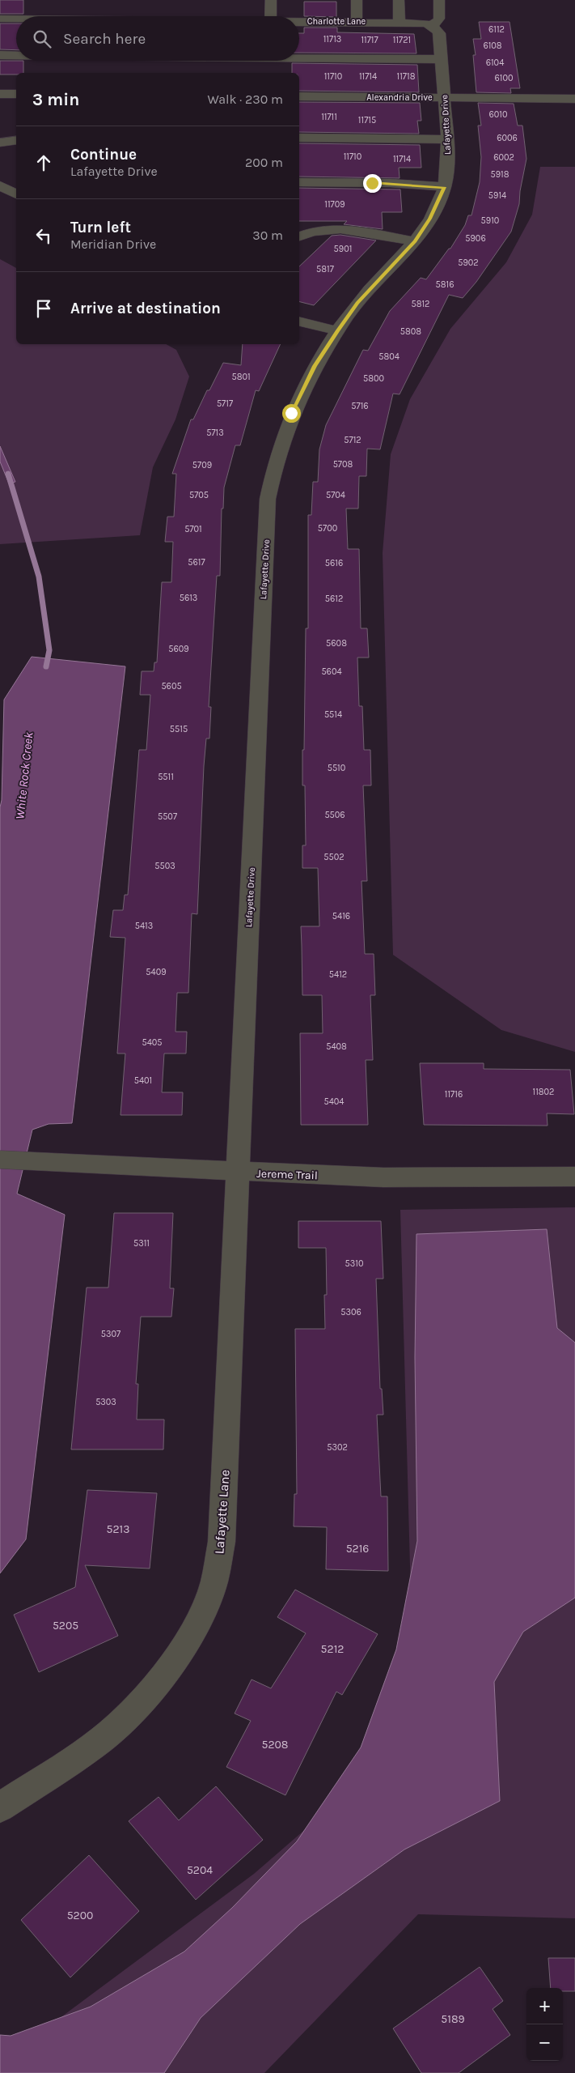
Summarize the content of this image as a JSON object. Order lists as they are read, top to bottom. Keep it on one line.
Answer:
{"streets":{"street":["Charlotte Lane","Alexandria Drive","Lafayette Drive","Jereme Trail","Lafayette Lane"]},"crossings":[["Charlotte Lane","Lafayette Drive"],["Alexandria Drive","Lafayette Drive"],["Lafayette Drive","Jereme Trail"],["Lafayette Drive","Lafayette Lane"],["Jereme Trail","Lafayette Lane"]],"water":["White Rock Creek"],"house_numbers":["6112","11713","11717","11721","6108","6104","11710","11714","11718","6100","6010","11711","11715","6006","11710","6002","11714","5918","5914","11709","5910","5906","5901","5902","5817","5816","5812","5808","5804","5801","5800","5717","5716","5713","5712","5708","5709","5705","5704","5700","5701","5617","5616","5613","5612","5608","5609","5604","5605","5514","5515","5510","5511","5506","5507","5502","5503","5416","5413","5409","5412","5405","5408","5401","11802","11716","5404","5311","5310","5306","5307","5303","5302","5213","5216","5205","5212","5208","5204","5200","5189"],"page":{"search":"Search here","heading":["3 min","Walk · 230 m"],"list":[["Continue","Lafayette Drive","200 m"],["Turn left","Meridian Drive","30 m"],"Arrive at destination"],"map_buttons":["+","−"]}}
